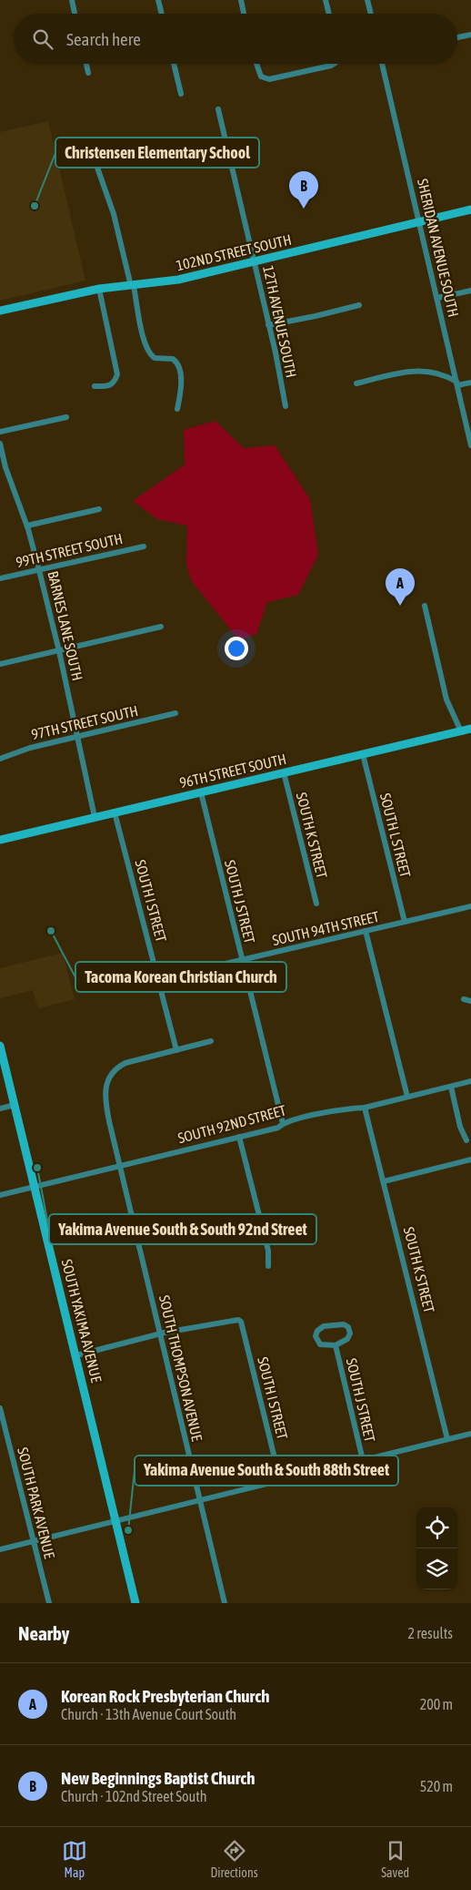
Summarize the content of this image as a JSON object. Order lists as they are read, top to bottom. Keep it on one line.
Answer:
{"streets":{"main road":["102ND STREET SOUTH","96TH STREET SOUTH","SOUTH YAKIMA AVENUE"],"street":["SHERIDAN AVENUE SOUTH","12TH AVENUE SOUTH","99TH STREET SOUTH","BARNES LANE SOUTH","97TH STREET SOUTH","SOUTH K STREET","SOUTH L STREET","SOUTH I STREET","SOUTH J STREET","SOUTH 94TH STREET","SOUTH 92ND STREET","SOUTH THOMPSON AVENUE","SOUTH PARK AVENUE"]},"crossings":[["SHERIDAN AVENUE SOUTH","102ND STREET SOUTH"],["102ND STREET SOUTH","12TH AVENUE SOUTH"],["99TH STREET SOUTH","BARNES LANE SOUTH"],["BARNES LANE SOUTH","97TH STREET SOUTH"],["BARNES LANE SOUTH","96TH STREET SOUTH"],["96TH STREET SOUTH","SOUTH K STREET"],["96TH STREET SOUTH","SOUTH L STREET"],["96TH STREET SOUTH","SOUTH I STREET"],["96TH STREET SOUTH","SOUTH J STREET"],["SOUTH K STREET","SOUTH 92ND STREET"],["SOUTH L STREET","SOUTH 94TH STREET"],["SOUTH I STREET","SOUTH 94TH STREET"],["SOUTH I STREET","SOUTH THOMPSON AVENUE"],["SOUTH J STREET","SOUTH 94TH STREET"],["SOUTH J STREET","SOUTH 92ND STREET"],["SOUTH 92ND STREET","SOUTH YAKIMA AVENUE"],["SOUTH 92ND STREET","SOUTH THOMPSON AVENUE"]],"places":["Christensen Elementary School","Tacoma Korean Christian Church","Yakima Avenue South & South 92nd Street","Yakima Avenue South & South 88th Street"],"page":{"search":"Search here","pins":["B","A"],"heading":["Nearby","2 results"],"list":[{"mark":"A","name":"Korean Rock Presbyterian Church","note":"Church · 13th Avenue Court South","value":"200 m"},{"mark":"B","name":"New Beginnings Baptist Church","note":"Church · 102nd Street South","value":"520 m"}],"nav":["Map","Directions","Saved"]}}
